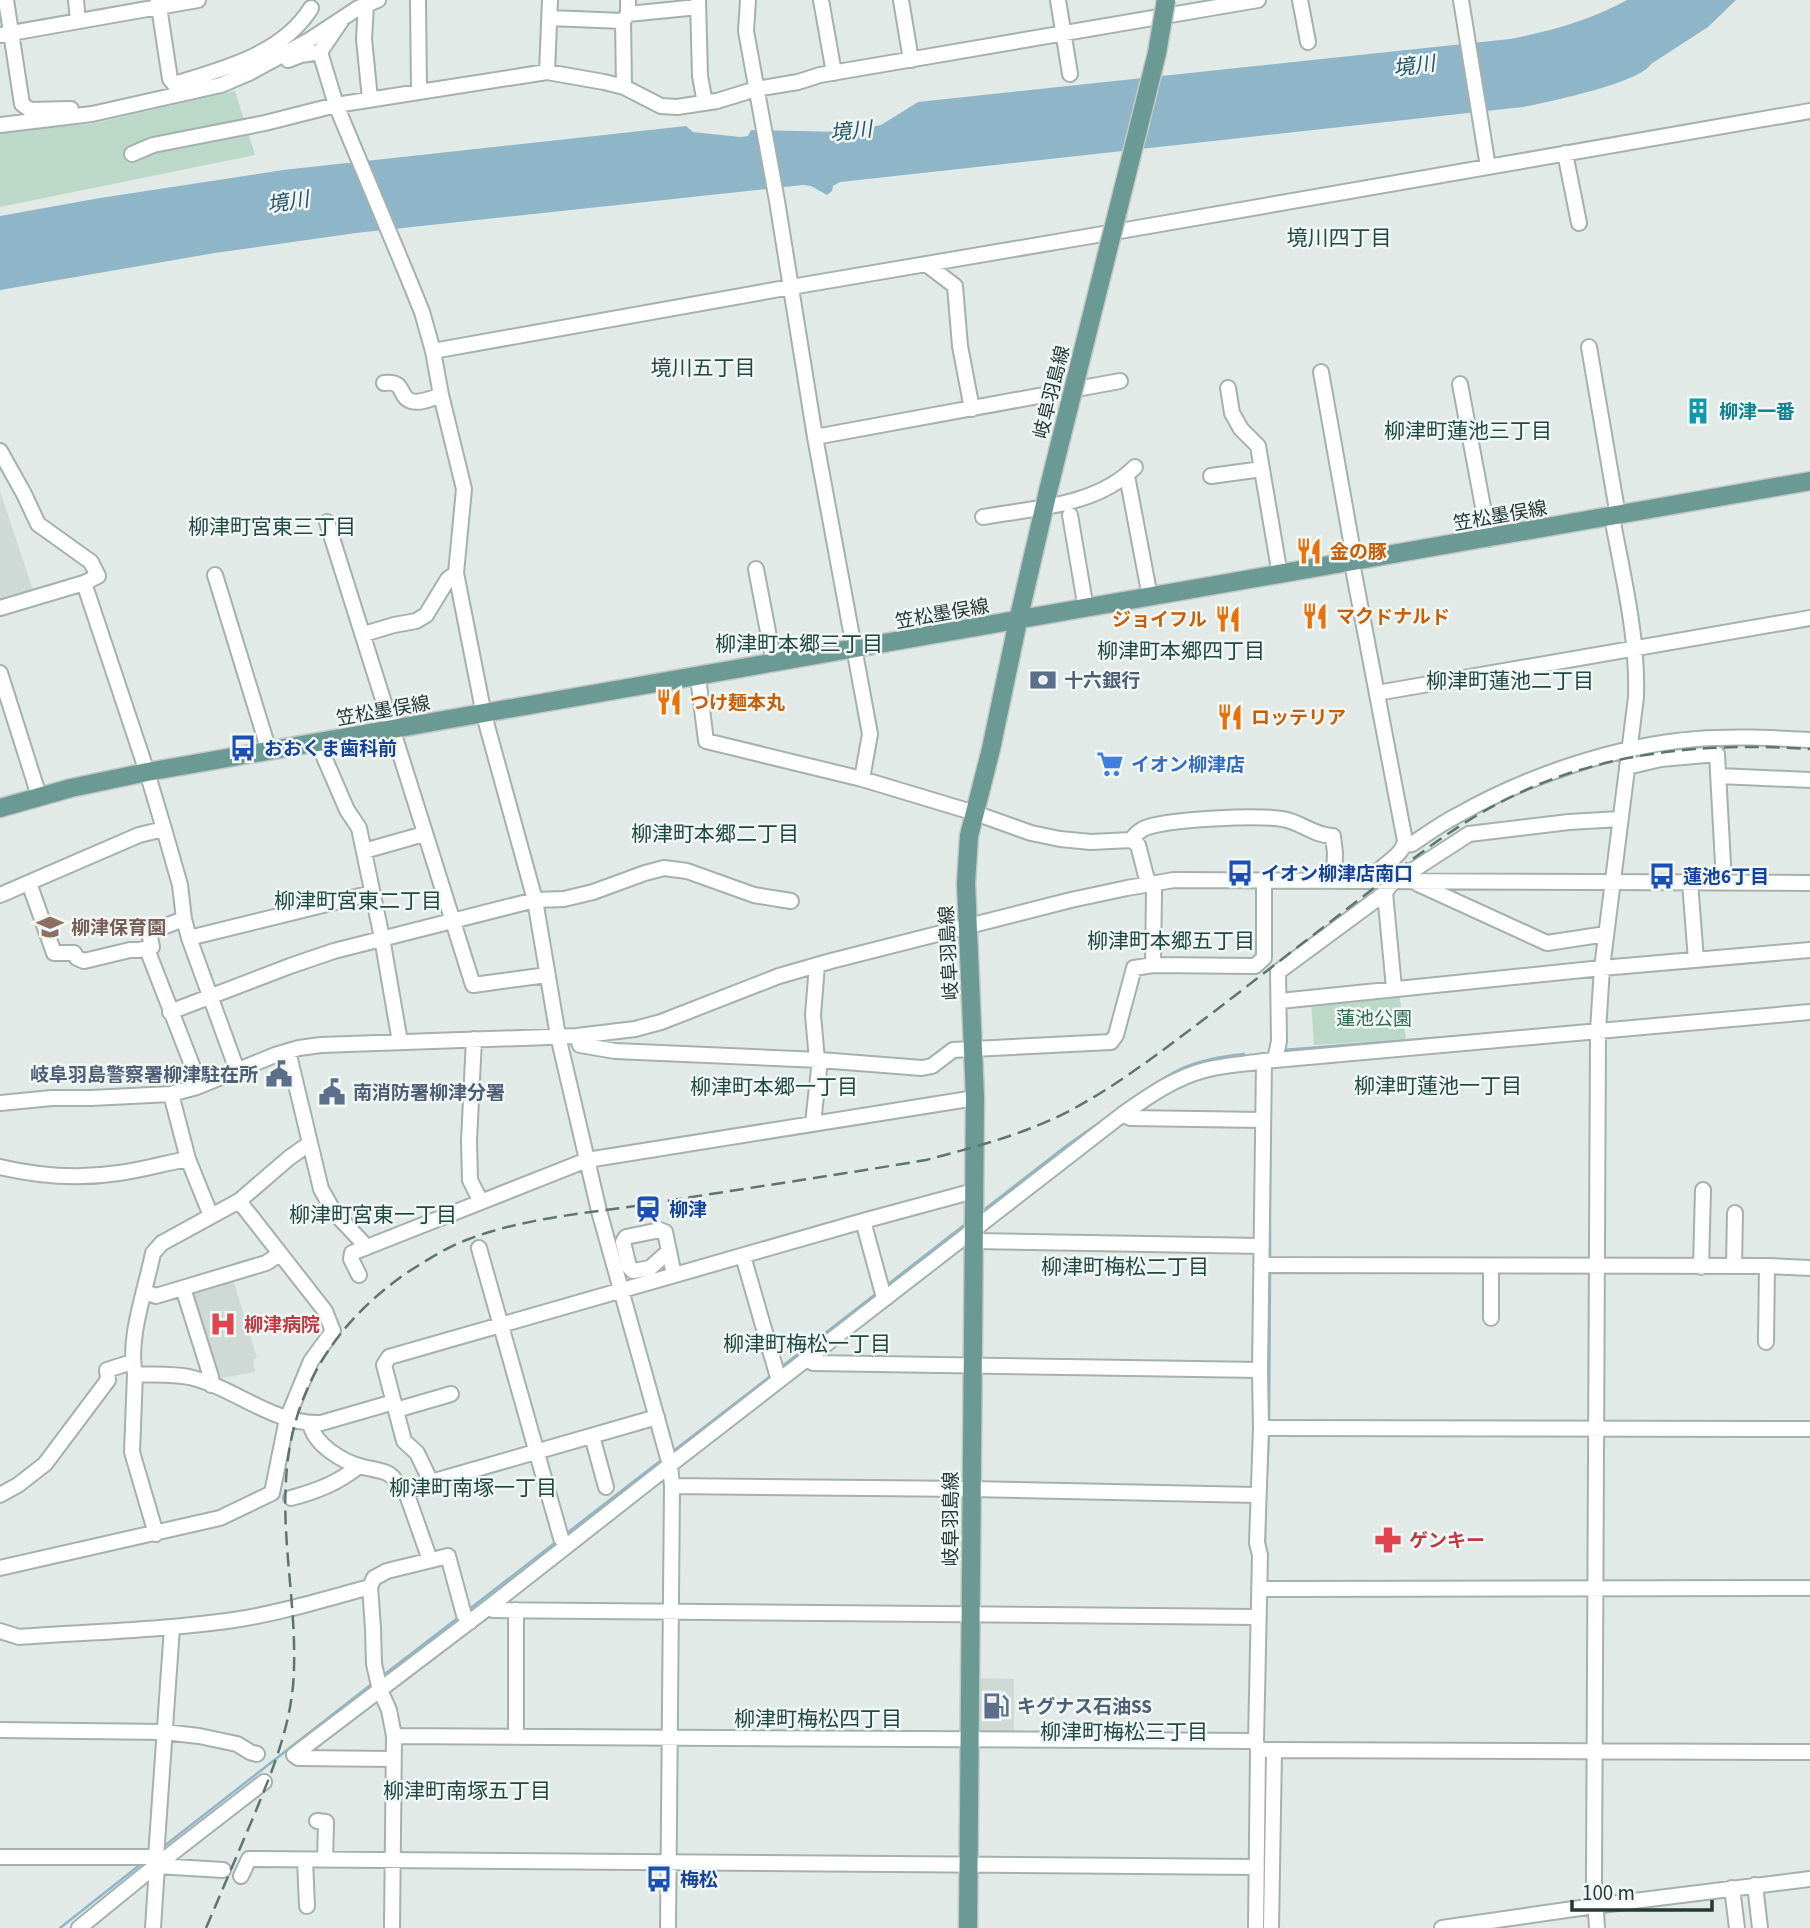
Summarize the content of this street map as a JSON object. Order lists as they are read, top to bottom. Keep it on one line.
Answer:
{"streets":{"main road":["岐阜羽島線","笠松墨俣線"]},"crossings":[["岐阜羽島線","笠松墨俣線"]],"districts":["境川四丁目","境川五丁目","柳津町蓮池三丁目","柳津町宮東三丁目","柳津町本郷三丁目","柳津町本郷四丁目","柳津町蓮池二丁目","柳津町本郷二丁目","柳津町宮東二丁目","柳津町本郷五丁目","柳津町蓮池一丁目","柳津町本郷一丁目","柳津町宮東一丁目","柳津町梅松二丁目","柳津町梅松一丁目","柳津町南塚一丁目","柳津町梅松四丁目","柳津町梅松三丁目","柳津町南塚五丁目"],"water":["境川"],"parks":["蓮池公園"],"places":{"building":["柳津一番"],"restaurant":["金の豚","マクドナルド","ジョイフル","つけ麺本丸","ロッテリア"],"bank":["十六銀行"],"bus stop":["おおくま歯科前","イオン柳津店南口","蓮池6丁目","梅松"],"supermarket":["イオン柳津店"],"school or university":["柳津保育園"],"public building":["岐阜羽島警察署柳津駐在所","南消防署柳津分署"],"station":["柳津"],"hospital":["柳津病院"],"pharmacy":["ゲンキー"],"fuel station":["キグナス石油SS"]},"scale_bar":"100 m"}
